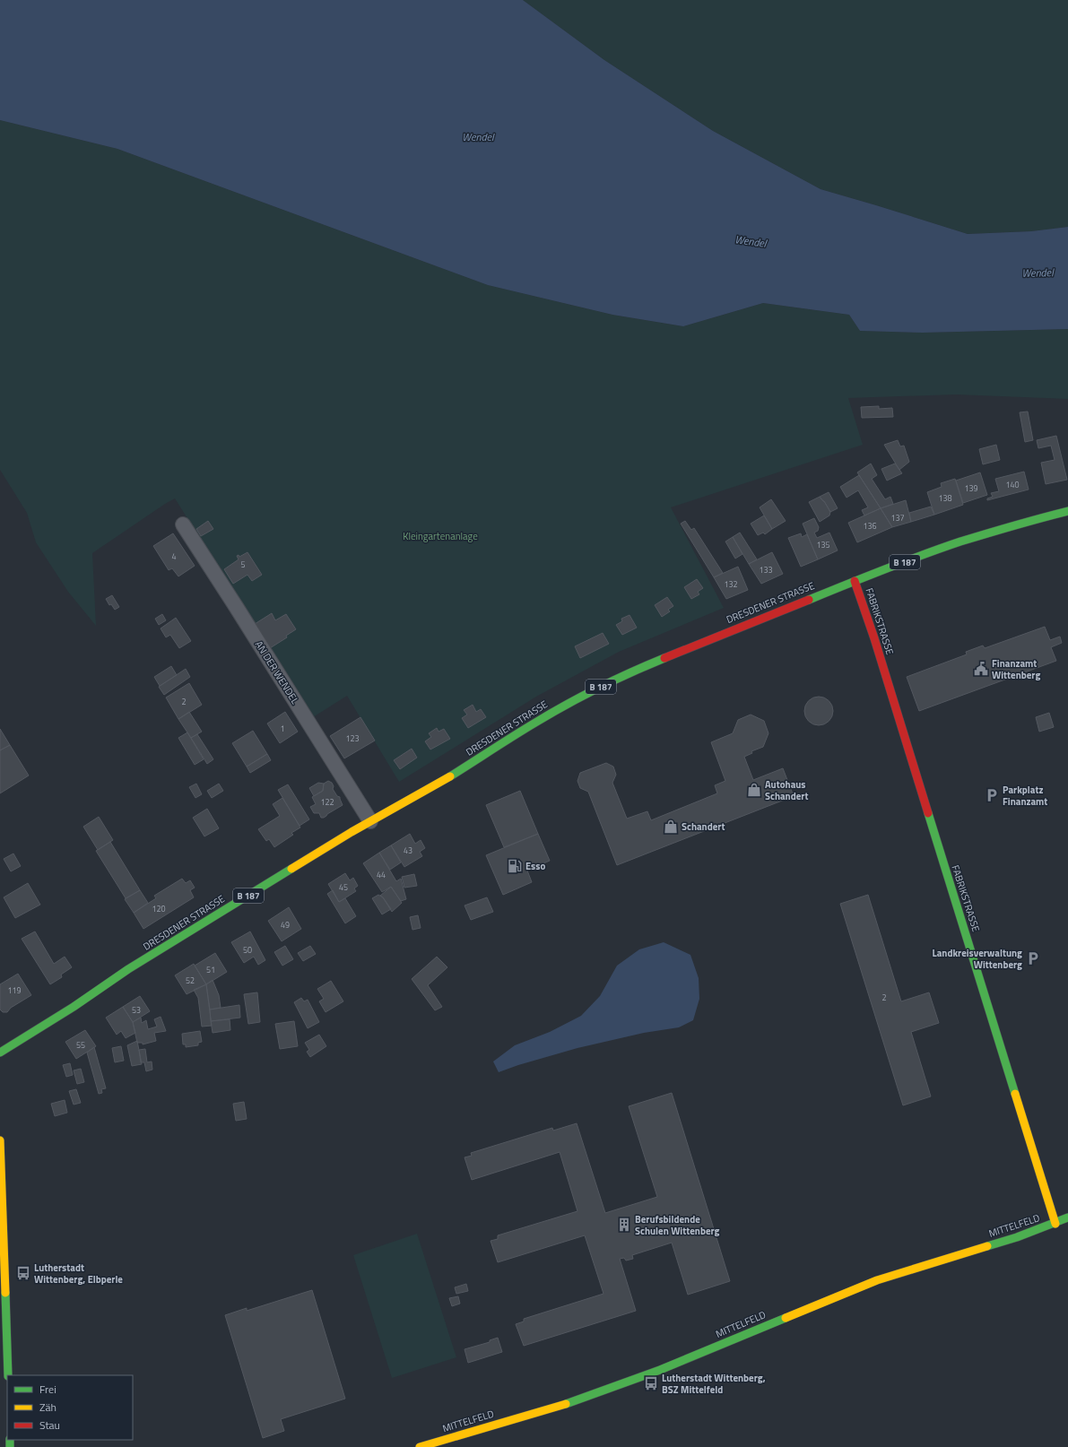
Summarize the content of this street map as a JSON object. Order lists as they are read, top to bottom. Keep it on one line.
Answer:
{"streets":{"main road":["B 187","DRESDENER STRASSE","FABRIKSTRASSE","MITTELFELD"],"street":["AN DER WENDEL"]},"crossings":[["DRESDENER STRASSE","FABRIKSTRASSE"],["DRESDENER STRASSE","AN DER WENDEL"],["FABRIKSTRASSE","MITTELFELD"]],"water":["Wendel"],"parks":["Kleingartenanlage"],"places":{"public building":["Finanzamt Wittenberg"],"shop":["Autohaus Schandert","Schandert"],"parking":["Parkplatz Finanzamt","Landkreisverwaltung Wittenberg"],"fuel station":["Esso"],"building":["Berufsbildende Schulen Wittenberg"],"bus stop":["Lutherstadt Wittenberg, Elbperle","Lutherstadt Wittenberg, BSZ Mittelfeld"]},"house_numbers":["140","139","138","137","136","135","4","5","133","132","2","1","123","122","43","44","45","120","49","50","51","52","119","2","53","55"],"legend":["Frei","Zäh","Stau"]}
